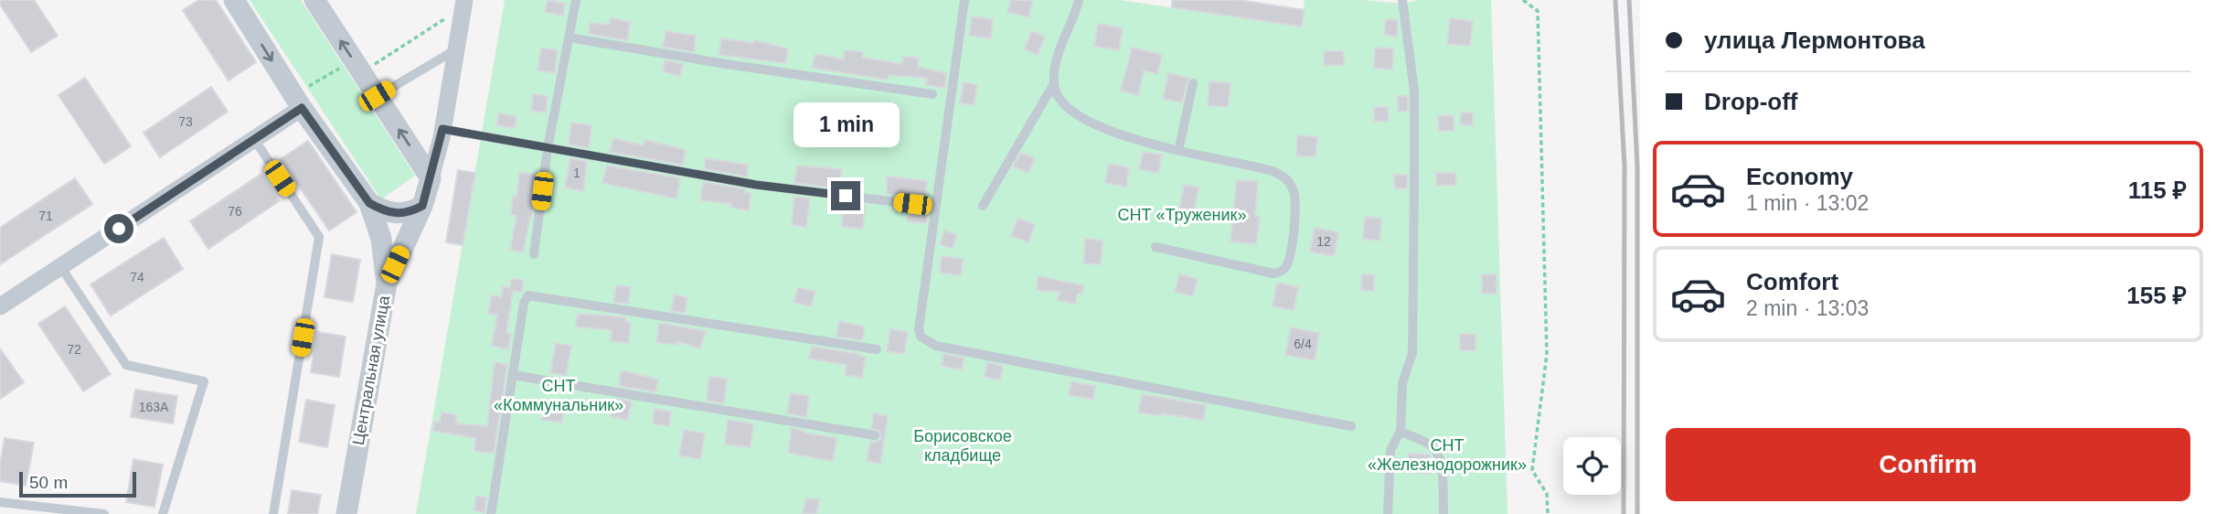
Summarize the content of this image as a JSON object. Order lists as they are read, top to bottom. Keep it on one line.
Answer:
{"streets":{"street":["Центральная улица"]},"parks":["СНТ «Труженик»","СНТ «Коммунальник»","Борисовское кладбище","СНТ «Железнодорожник»"],"house_numbers":["73","1","76","71","12","74","6/4","72","163А"],"scale_bar":"50 m","page":{"banner":["улица Лермонтова","Drop-off"],"bubble":"1 min","list":[{"name":"Economy","note":"1 min · 13:02","value":"115 ₽"},{"name":"Comfort","note":"2 min · 13:03","value":"155 ₽"}],"buttons":"Confirm","scale":"50 m"}}
